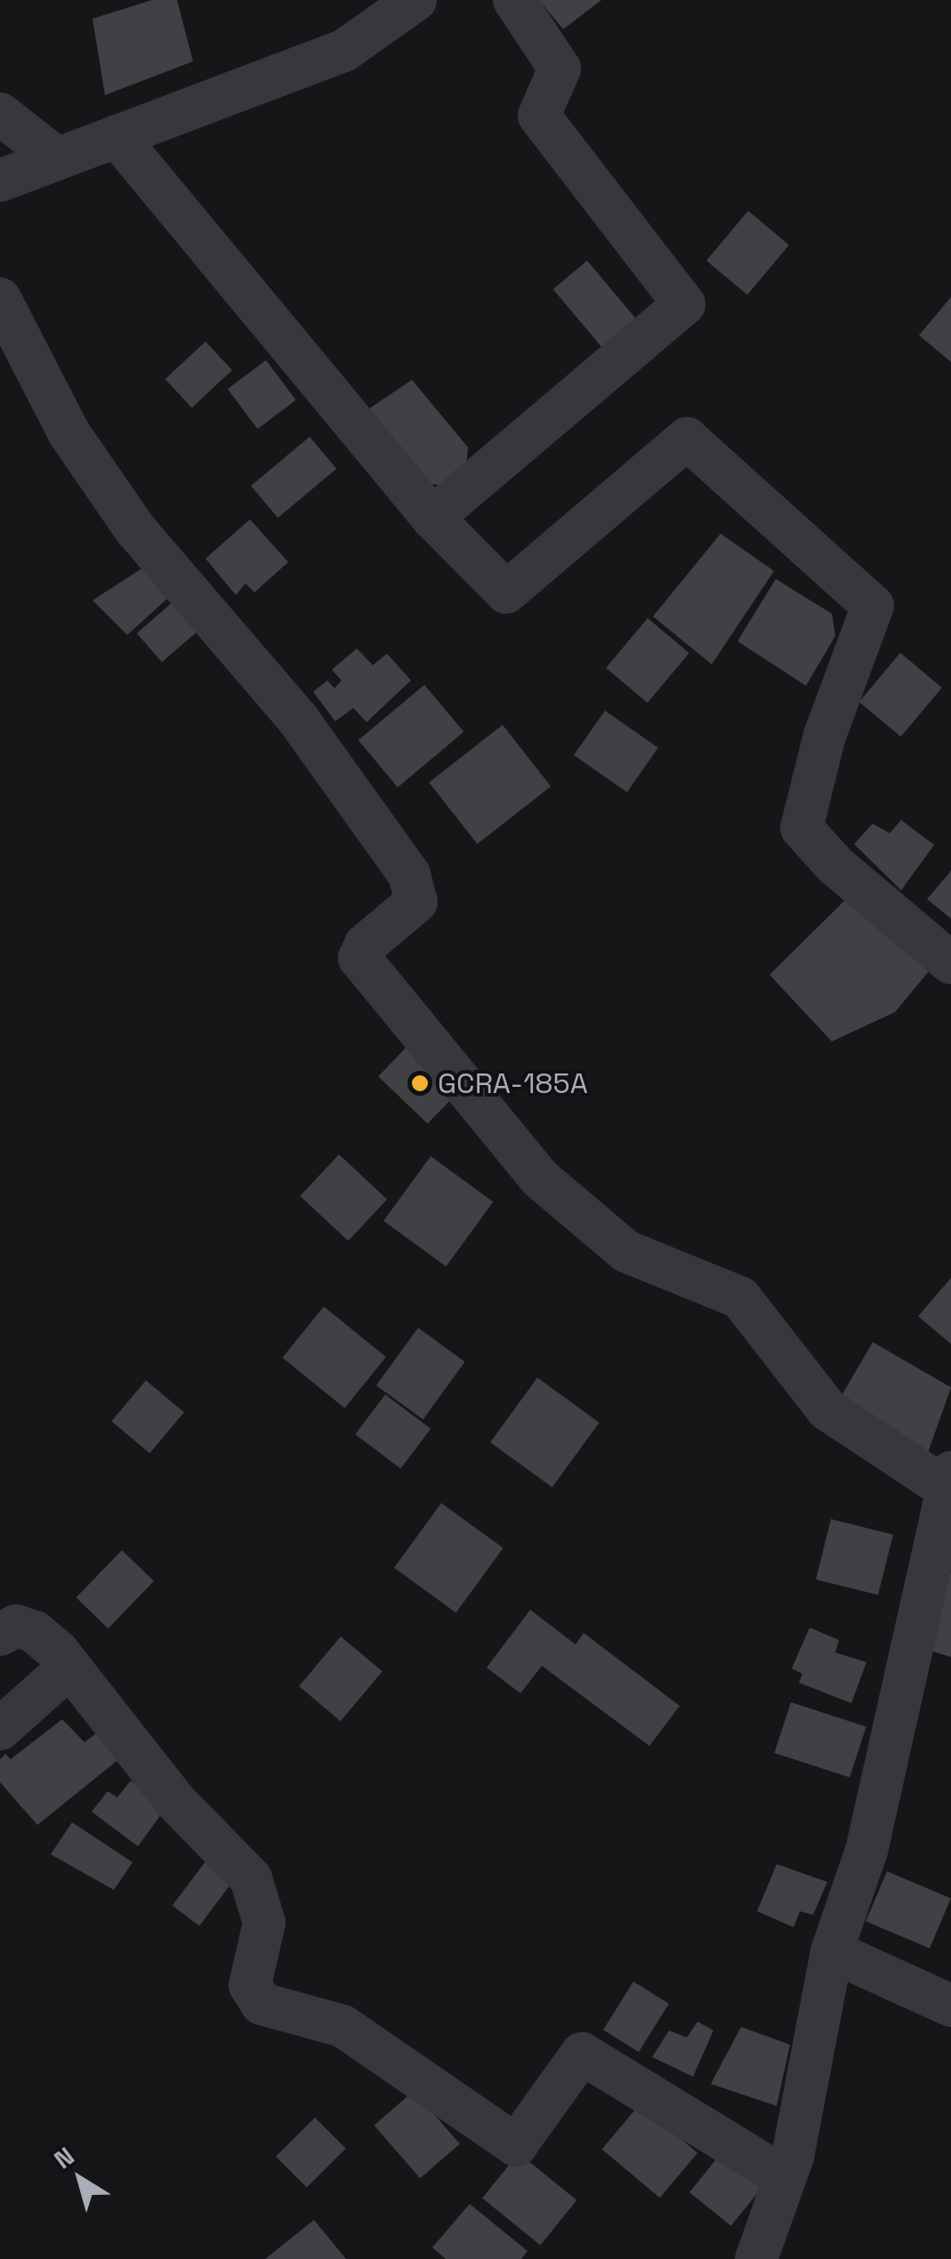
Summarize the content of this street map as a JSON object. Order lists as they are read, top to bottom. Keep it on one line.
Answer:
{"places":["GCRA-185A"],"north":"top left"}
